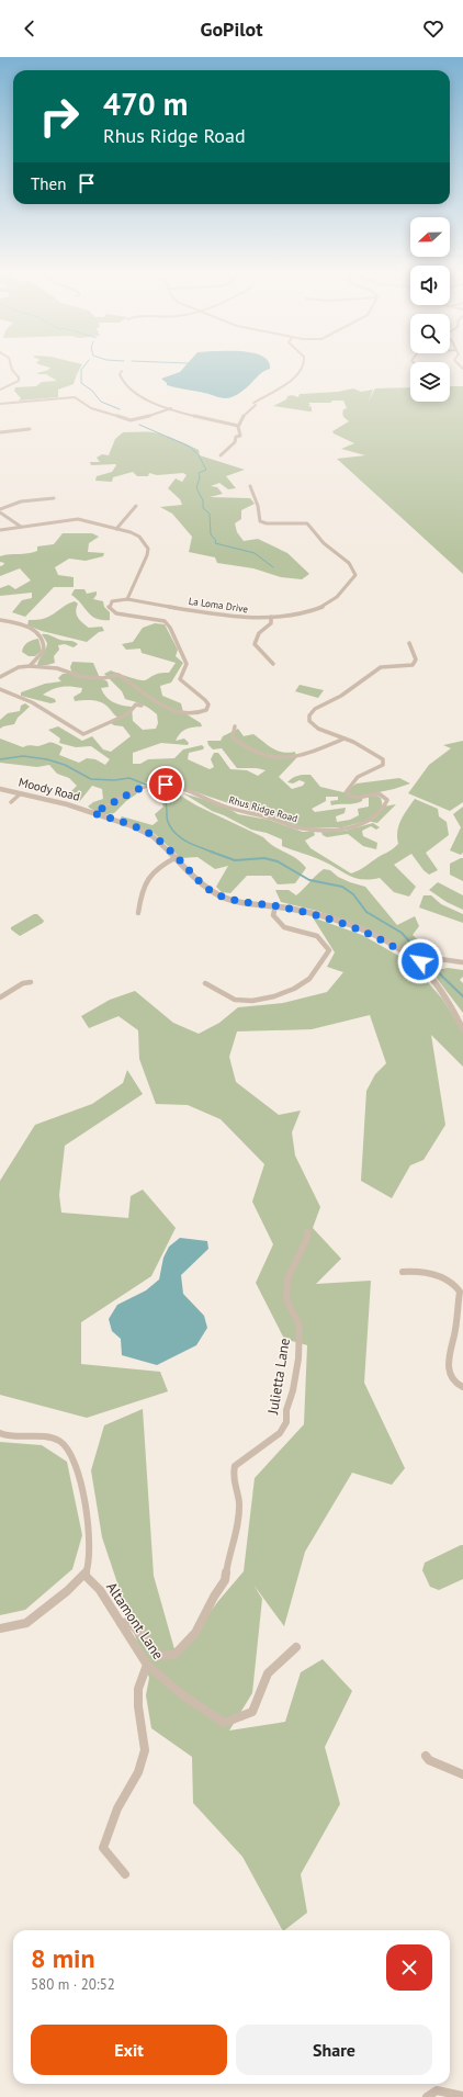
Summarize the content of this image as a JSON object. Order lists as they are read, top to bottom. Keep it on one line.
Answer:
{"streets":{"street":["La Loma Drive","Moody Road","Rhus Ridge Road","Julietta Lane","Altamont Lane"]},"crossings":[["Moody Road","Rhus Ridge Road"],["Julietta Lane","Altamont Lane"]],"north":"left","page":{"header":"GoPilot","turn":["470 m","Rhus Ridge Road"],"then":"Then","heading":["8 min","580 m · 20:52"],"buttons":["Exit","Share"]}}
